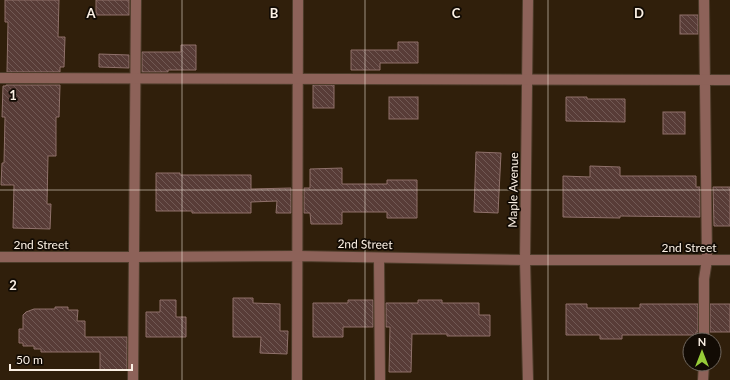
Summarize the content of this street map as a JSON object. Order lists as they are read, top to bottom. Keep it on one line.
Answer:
{"streets":{"street":["Maple Avenue","2nd Street"]},"crossings":[["Maple Avenue","2nd Street"]],"scale_bar":"50 m","north":"top","grid":{"columns":["A","B","C","D"],"rows":["1","2"]}}
